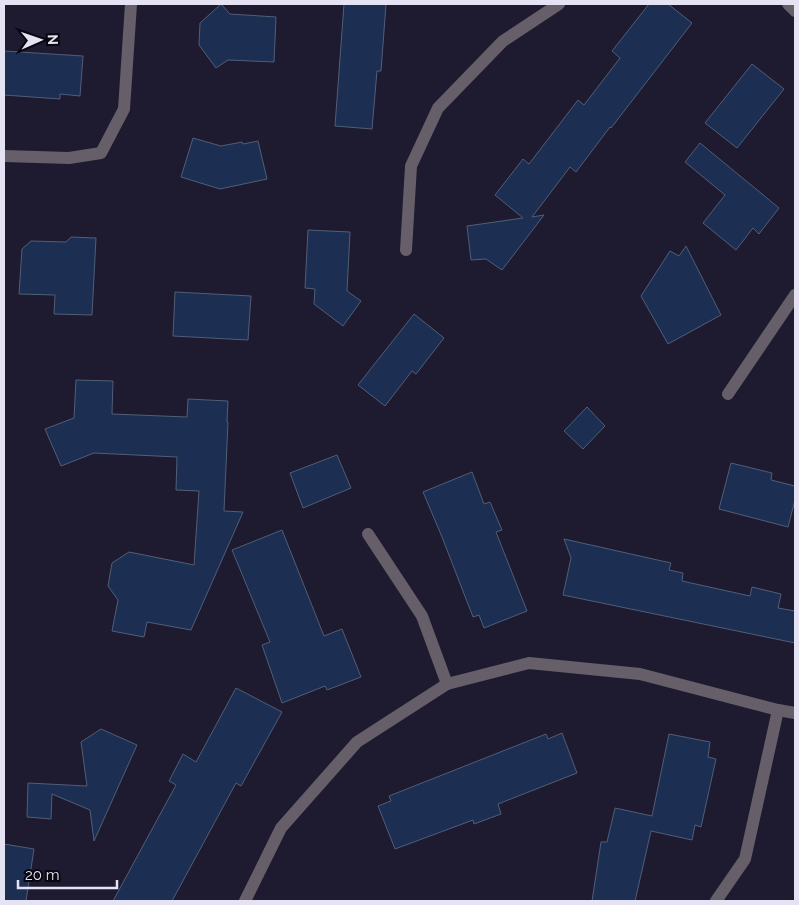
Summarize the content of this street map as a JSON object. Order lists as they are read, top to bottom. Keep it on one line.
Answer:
{"scale_bar":"20 m","north":"right"}
